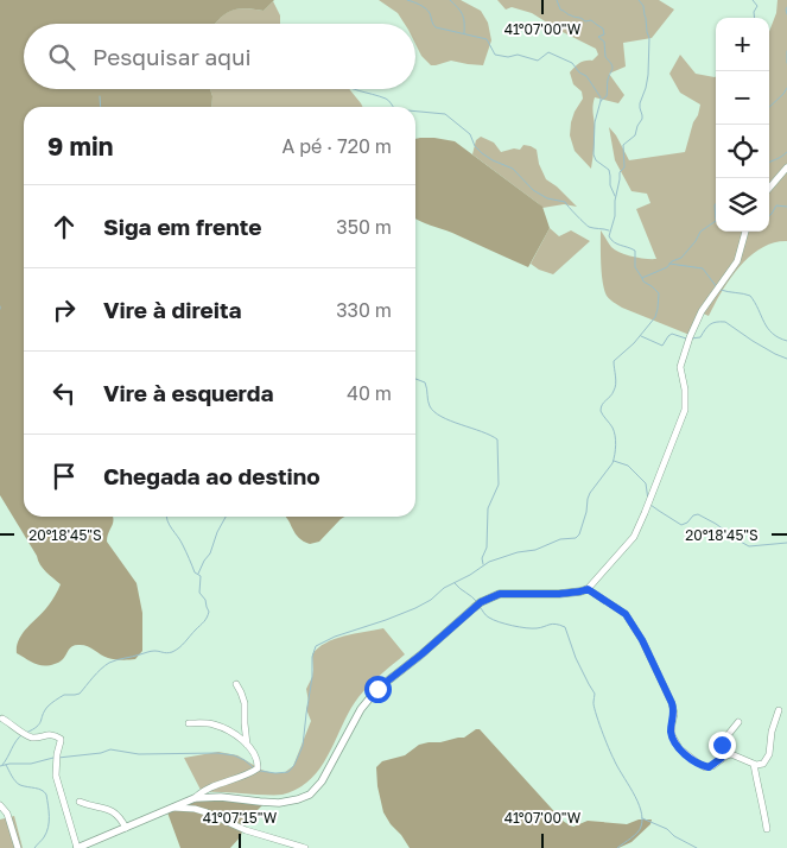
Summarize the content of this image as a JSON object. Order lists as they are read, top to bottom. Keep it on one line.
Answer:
{"page":{"map_buttons":["+","−"],"search":"Pesquisar aqui","heading":["9 min","A pé · 720 m"],"list":[["Siga em frente","350 m"],["Vire à direita","330 m"],["Vire à esquerda","40 m"],"Chegada ao destino"]},"coordinates":["41°07'00\"W","20°18'45\"S","41°07'15\"W"]}
